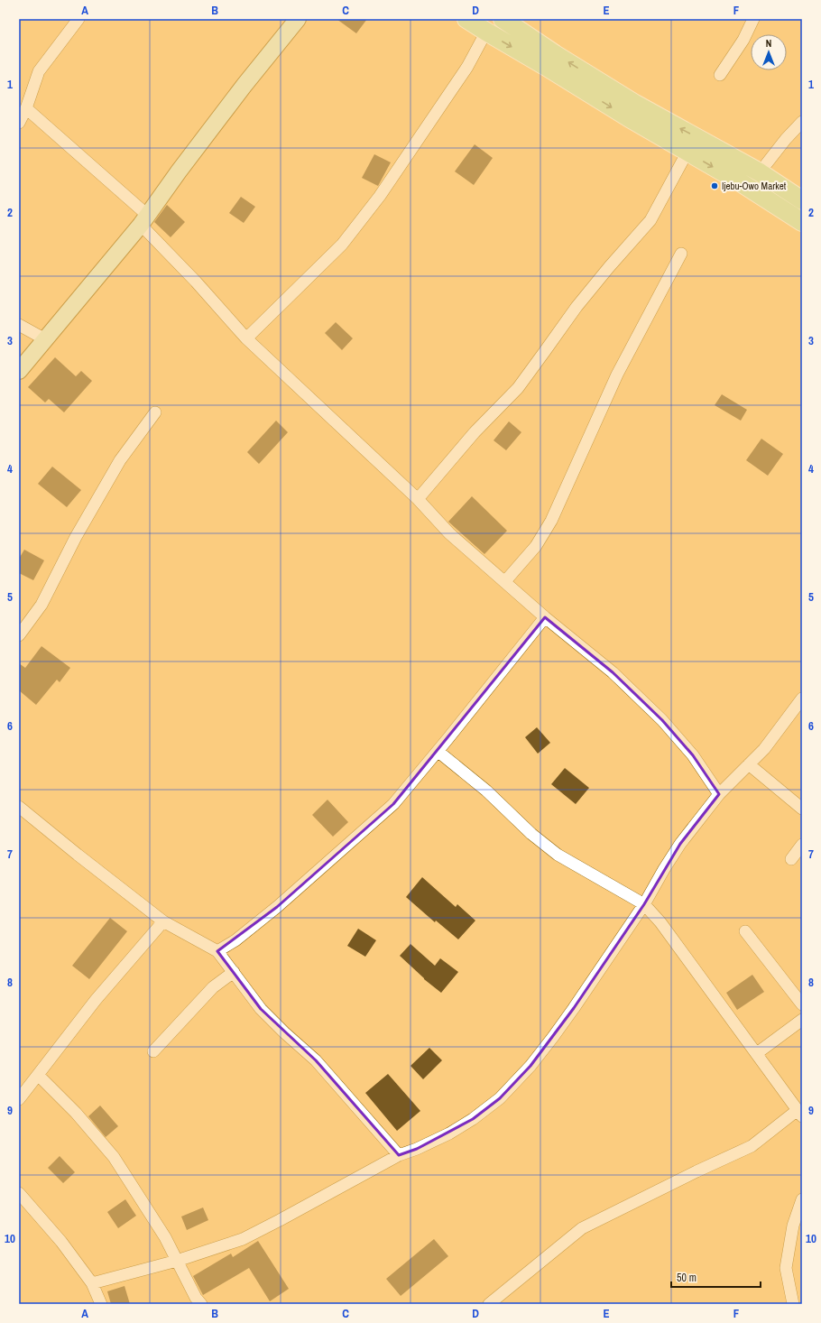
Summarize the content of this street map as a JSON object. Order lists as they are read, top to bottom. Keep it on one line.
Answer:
{"places":["Ijebu-Owo Market"],"scale_bar":"50 m","north":"top","grid":{"columns":["A","B","C","D","E","F"],"rows":["1","2","3","4","5","6","7","8","9","10"]}}
